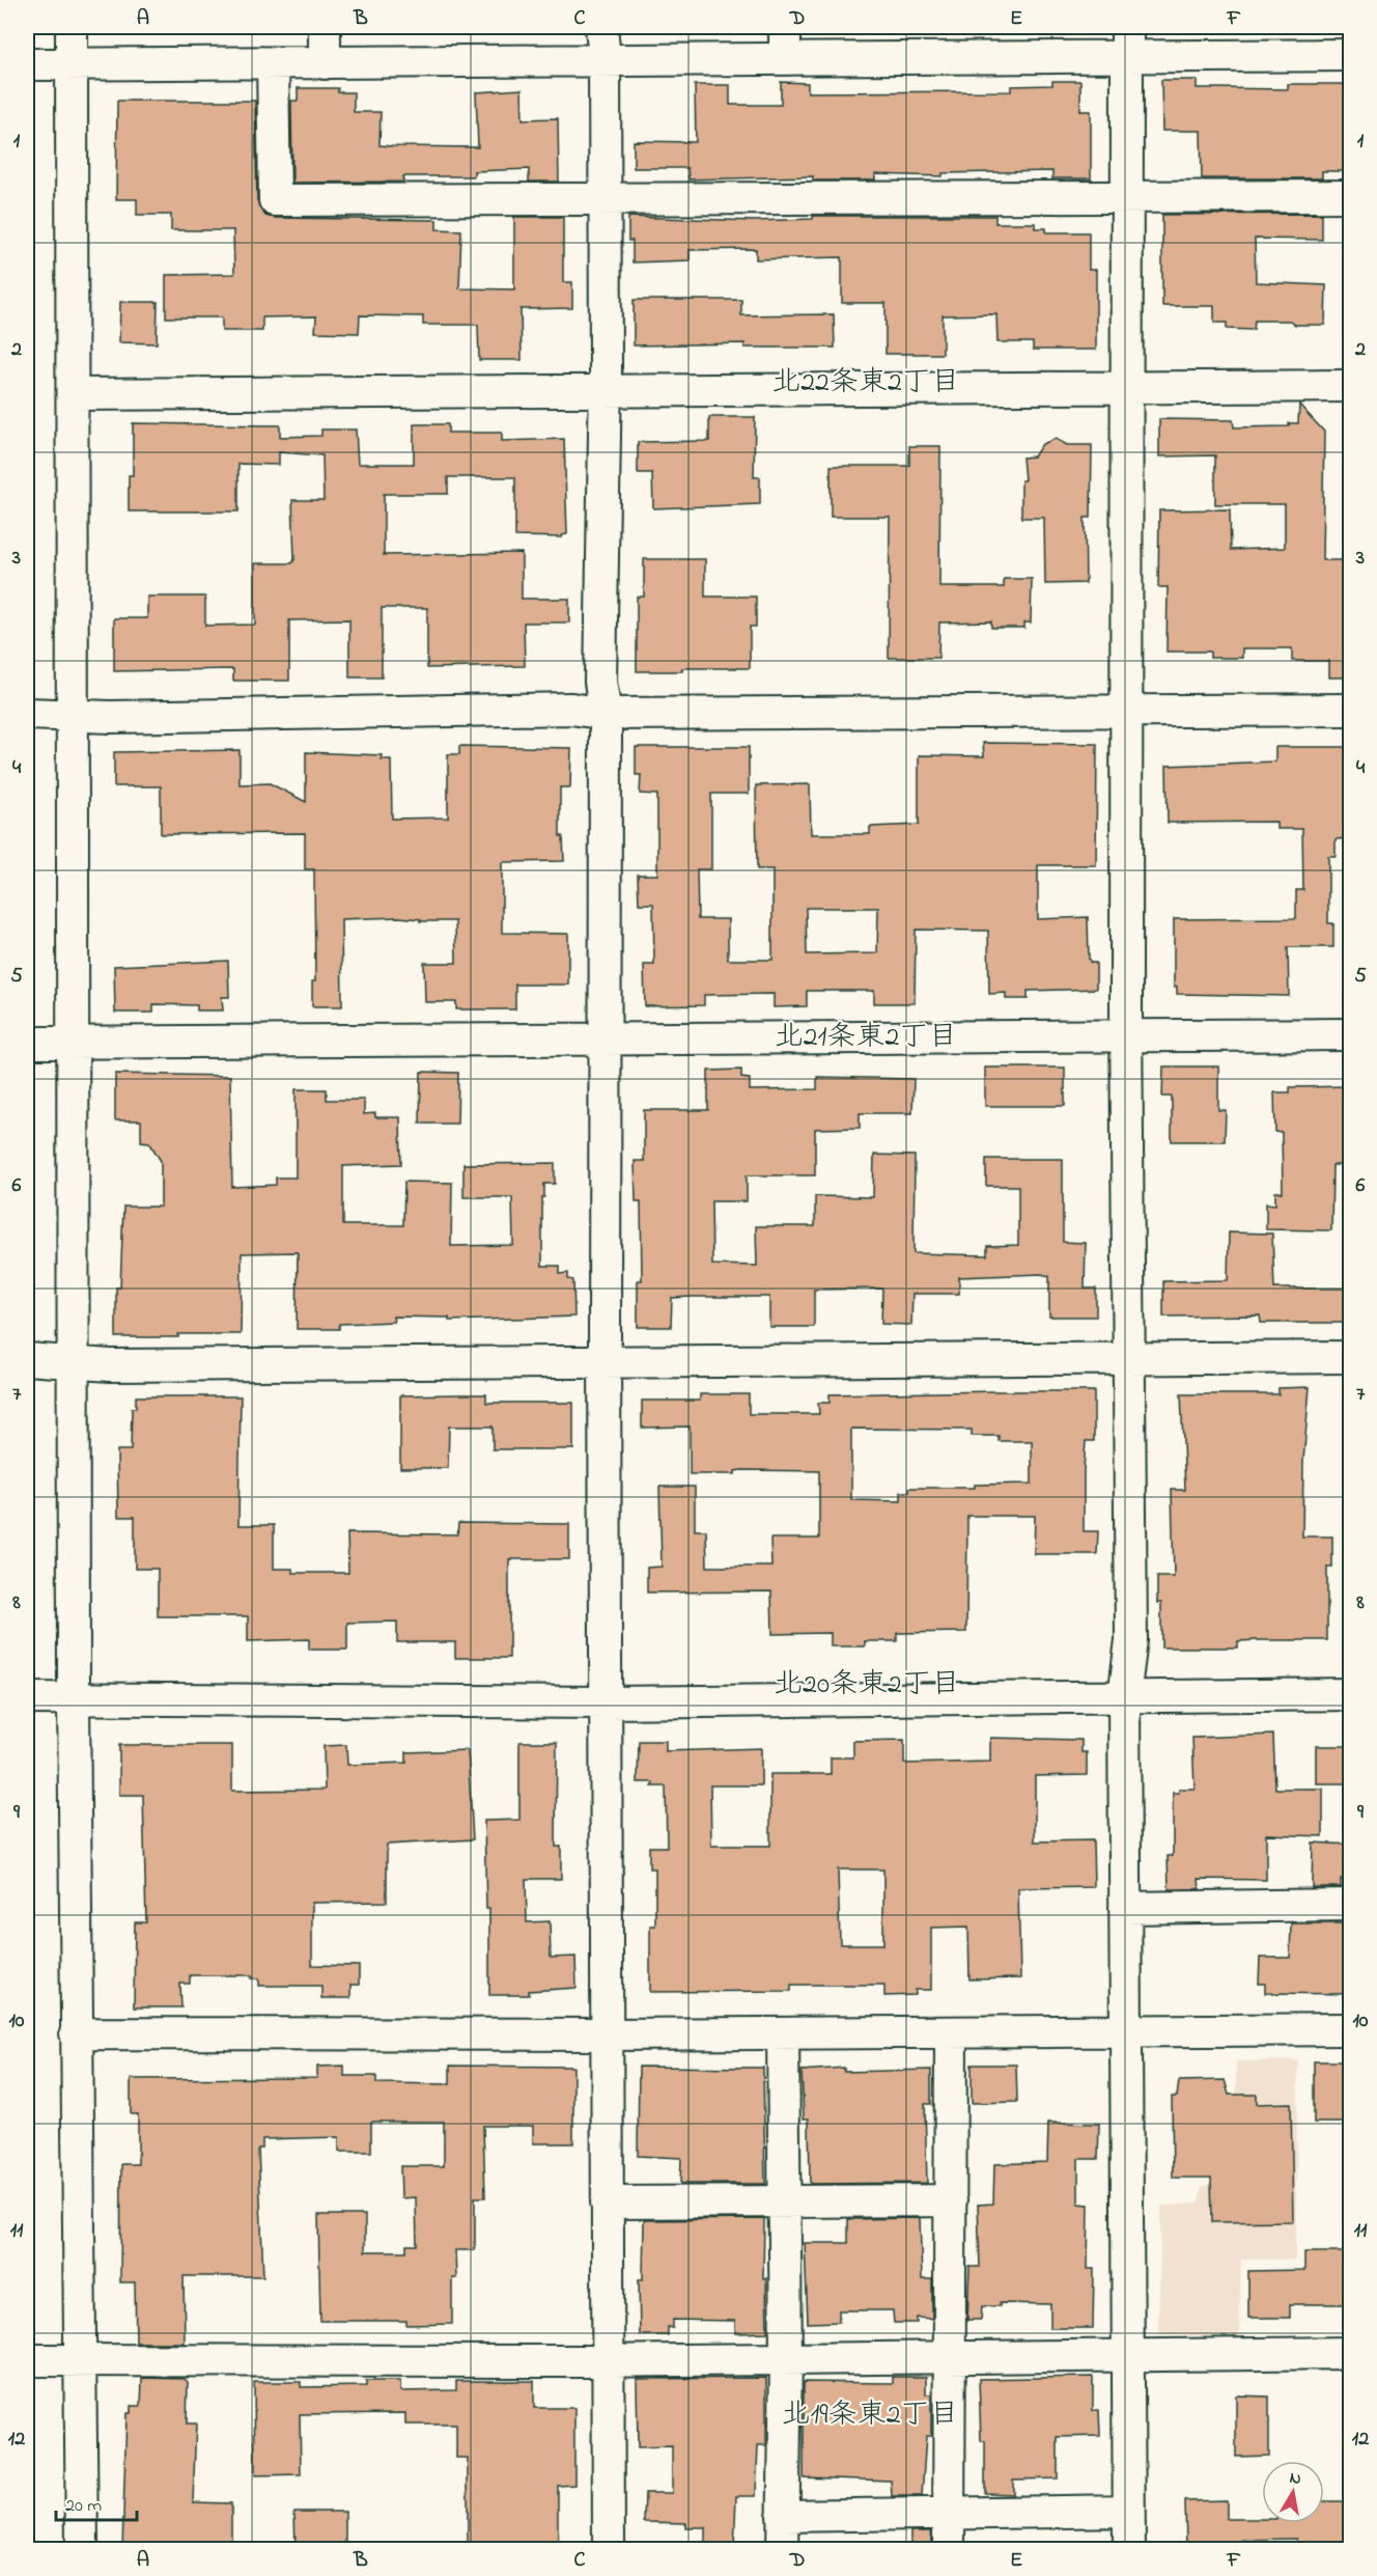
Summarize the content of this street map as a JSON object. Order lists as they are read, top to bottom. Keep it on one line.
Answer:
{"districts":["北22条東2丁目","北21条東2丁目","北20条東2丁目","北19条東2丁目"],"scale_bar":"20 m","north":"top","grid":{"columns":["A","B","C","D","E","F"],"rows":["1","2","3","4","5","6","7","8","9","10","11","12"]}}
